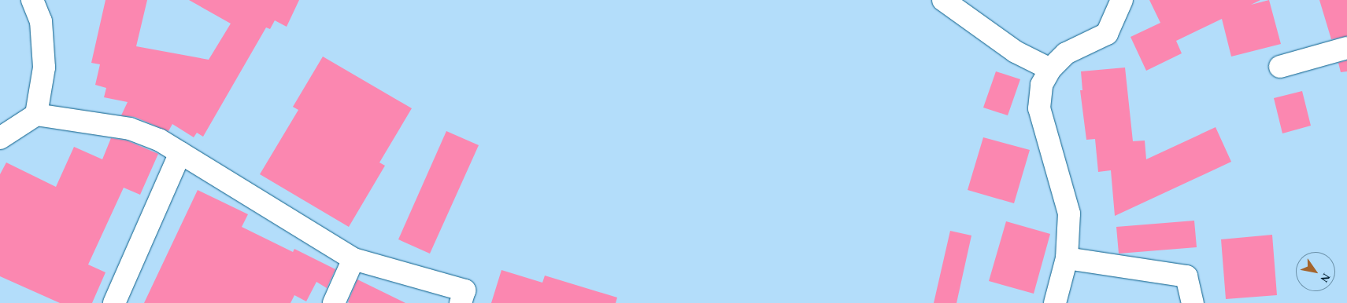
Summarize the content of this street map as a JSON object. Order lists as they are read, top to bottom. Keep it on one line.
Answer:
{"north":"bottom right"}
